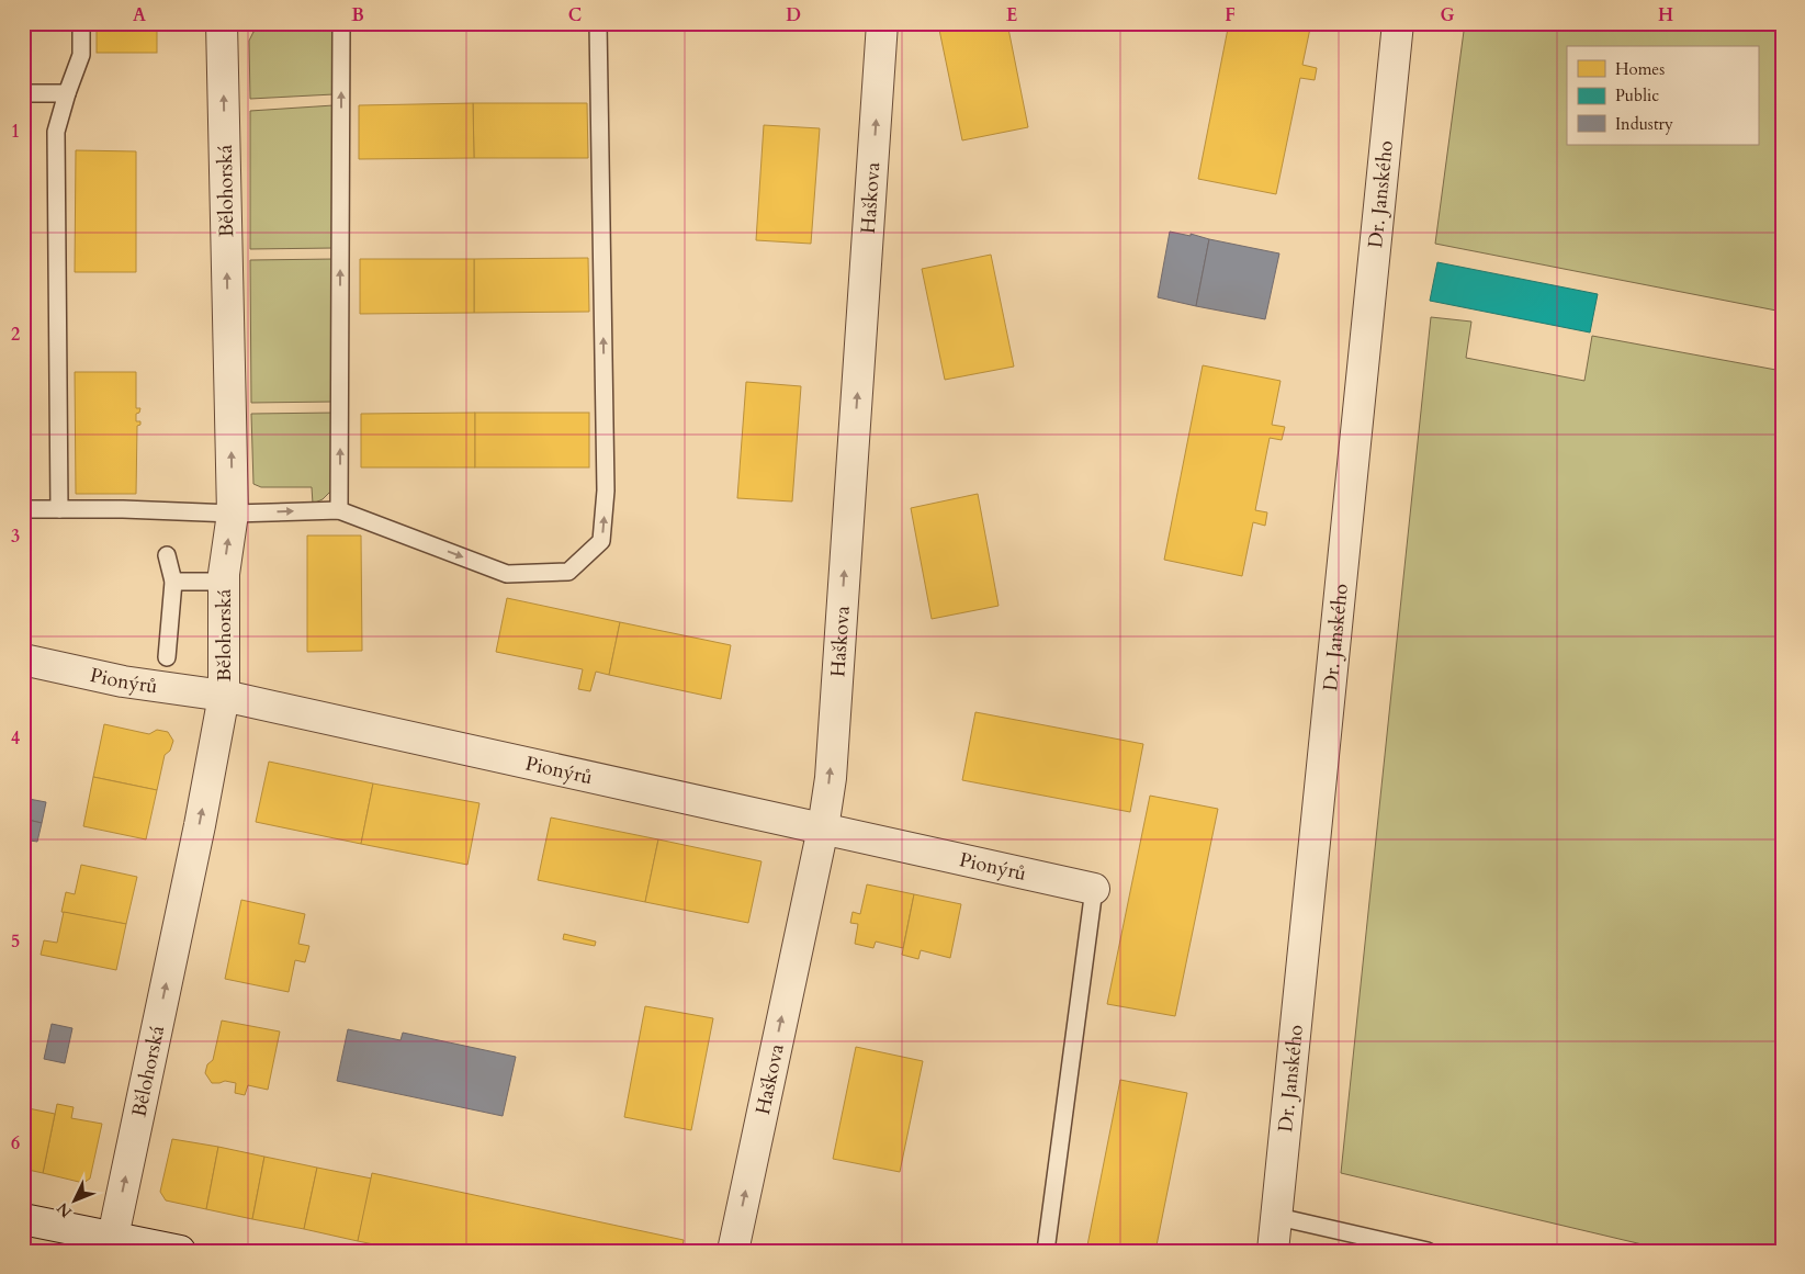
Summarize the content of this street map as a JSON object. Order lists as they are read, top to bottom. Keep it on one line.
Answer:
{"streets":{"street":["Bělohorská","Dr. Janského","Haškova","Pionýrů"]},"crossings":[["Bělohorská","Pionýrů"],["Haškova","Pionýrů"]],"one_way":["Bělohorská","Haškova"],"legend":["Homes","Public","Industry"],"north":"bottom left","grid":{"columns":["A","B","C","D","E","F","G","H"],"rows":["1","2","3","4","5","6"]}}
